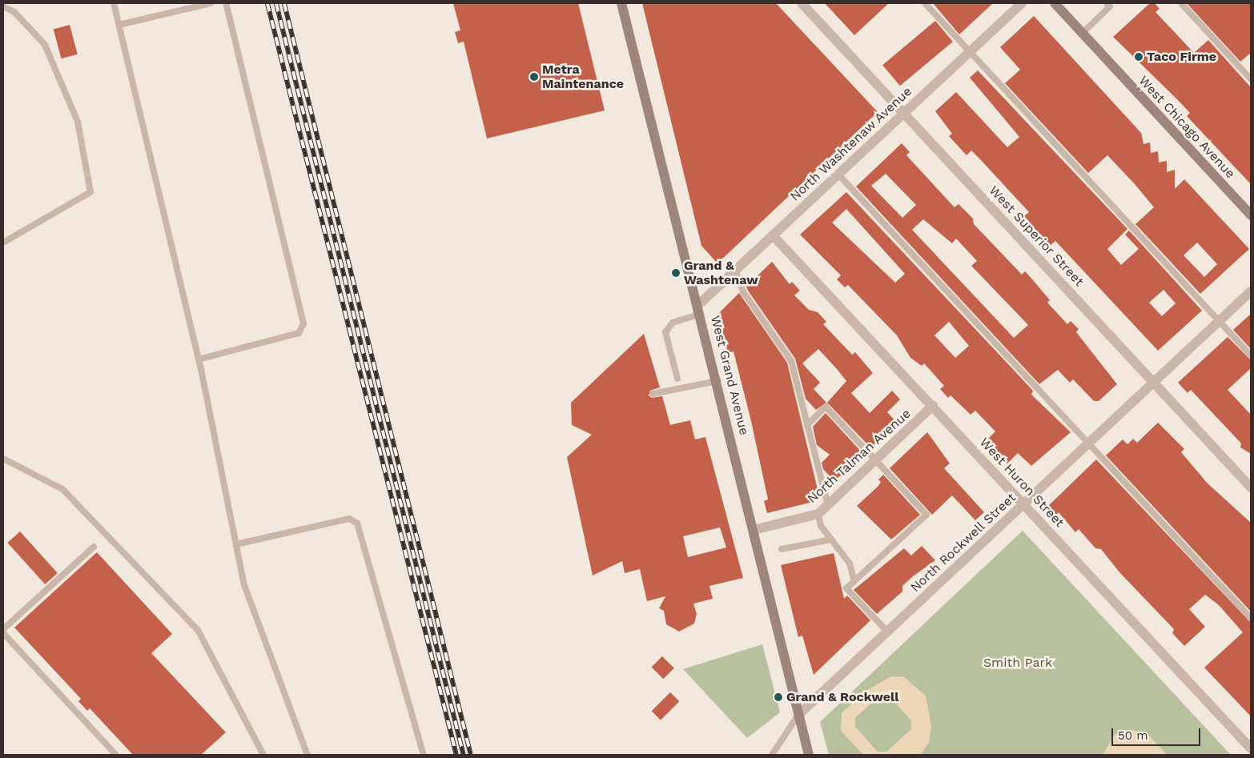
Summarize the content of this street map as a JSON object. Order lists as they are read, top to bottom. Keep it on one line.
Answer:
{"streets":{"main road":["West Chicago Avenue","West Grand Avenue"],"street":["North Washtenaw Avenue","West Superior Street","North Talman Avenue","West Huron Street","North Rockwell Street"]},"crossings":[["North Washtenaw Avenue","West Superior Street"],["North Washtenaw Avenue","West Grand Avenue"],["North Washtenaw Avenue","West Huron Street"],["West Superior Street","North Rockwell Street"],["West Grand Avenue","North Talman Avenue"],["West Grand Avenue","North Rockwell Street"],["North Talman Avenue","West Huron Street"],["West Huron Street","North Rockwell Street"]],"parks":["Smith Park"],"places":["Taco Firme","Metra Maintenance","Grand & Washtenaw","Grand & Rockwell"],"scale_bar":"50 m"}
